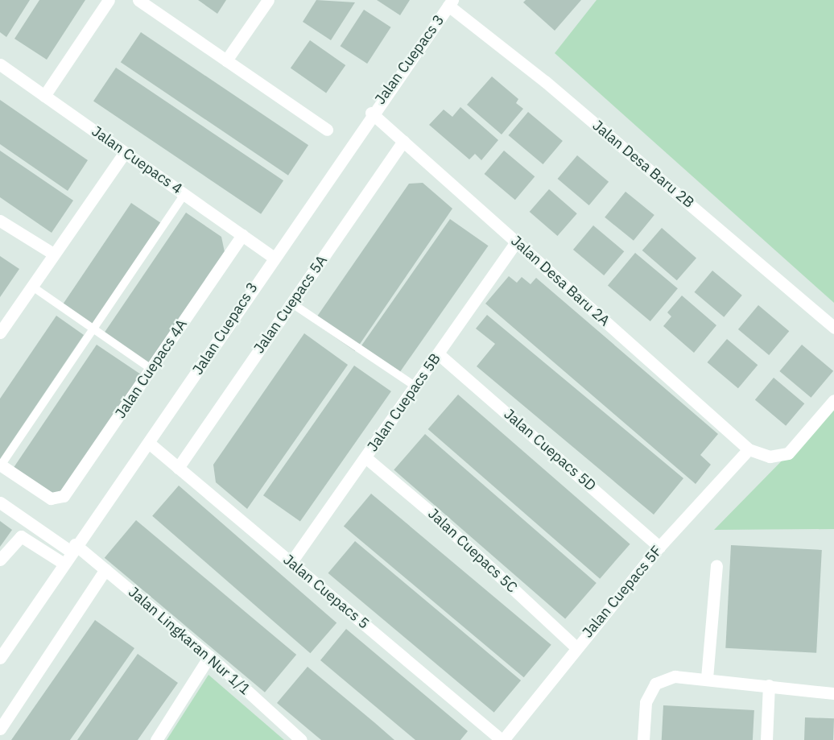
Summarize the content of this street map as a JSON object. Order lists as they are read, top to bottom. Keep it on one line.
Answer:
{"streets":{"street":["Jalan Cuepacs 3","Jalan Cuepacs 4","Jalan Desa Baru 2B","Jalan Desa Baru 2A","Jalan Cuepacs 5A","Jalan Cuepacs 4A","Jalan Cuepacs 5B","Jalan Cuepacs 5D","Jalan Cuepacs 5C","Jalan Cuepacs 5","Jalan Cuepacs 5F","Jalan Lingkaran Nur 1/1"]},"crossings":[["Jalan Cuepacs 3","Jalan Cuepacs 4"],["Jalan Cuepacs 3","Jalan Desa Baru 2B"],["Jalan Cuepacs 3","Jalan Desa Baru 2A"],["Jalan Cuepacs 3","Jalan Cuepacs 5"],["Jalan Cuepacs 3","Jalan Lingkaran Nur 1/1"],["Jalan Cuepacs 4","Jalan Cuepacs 4A"],["Jalan Desa Baru 2A","Jalan Cuepacs 5A"],["Jalan Desa Baru 2A","Jalan Cuepacs 5B"],["Jalan Desa Baru 2A","Jalan Cuepacs 5F"],["Jalan Cuepacs 5A","Jalan Cuepacs 5"],["Jalan Cuepacs 5B","Jalan Cuepacs 5D"],["Jalan Cuepacs 5B","Jalan Cuepacs 5C"],["Jalan Cuepacs 5B","Jalan Cuepacs 5"],["Jalan Cuepacs 5D","Jalan Cuepacs 5F"],["Jalan Cuepacs 5C","Jalan Cuepacs 5F"],["Jalan Cuepacs 5","Jalan Cuepacs 5F"]]}
